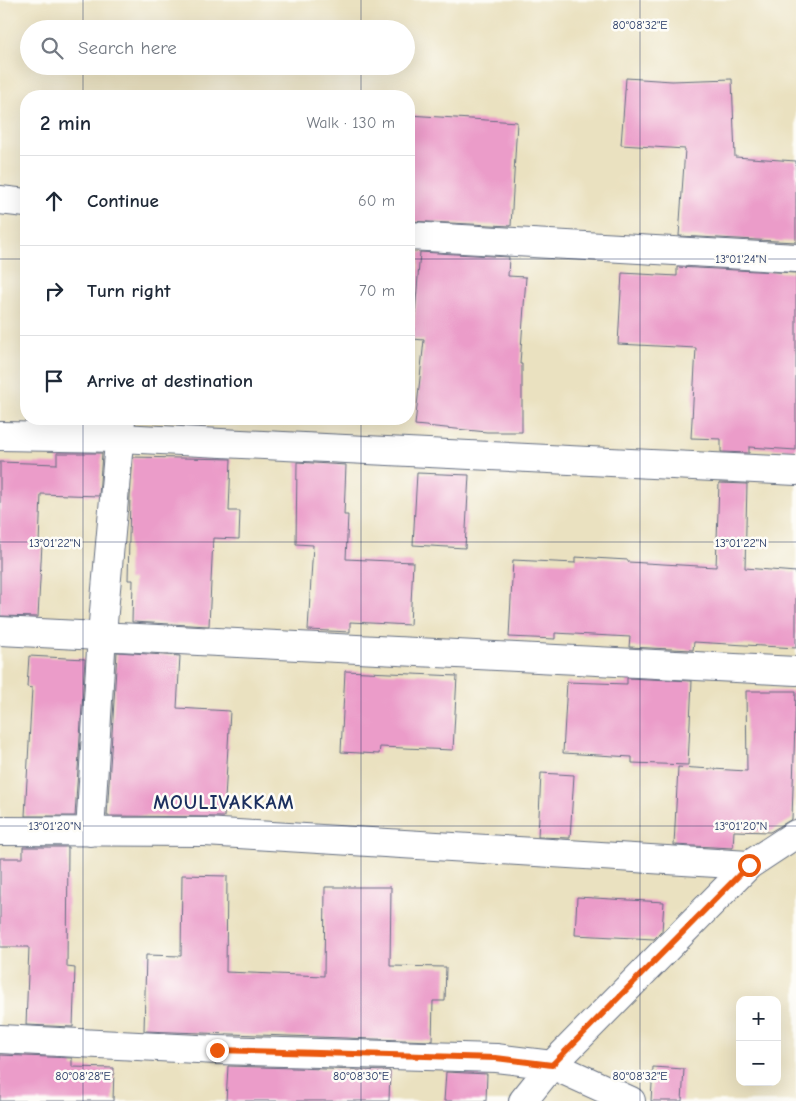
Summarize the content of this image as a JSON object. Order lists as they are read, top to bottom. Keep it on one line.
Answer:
{"districts":["MOULIVAKKAM"],"page":{"search":"Search here","heading":["2 min","Walk · 130 m"],"list":[["Continue","60 m"],["Turn right","70 m"],"Arrive at destination"],"map_buttons":["+","−"]},"coordinates":["80°08'32\"E","13°01'24\"N","13°01'22\"N","13°01'20\"N","80°08'28\"E","80°08'30\"E"]}
